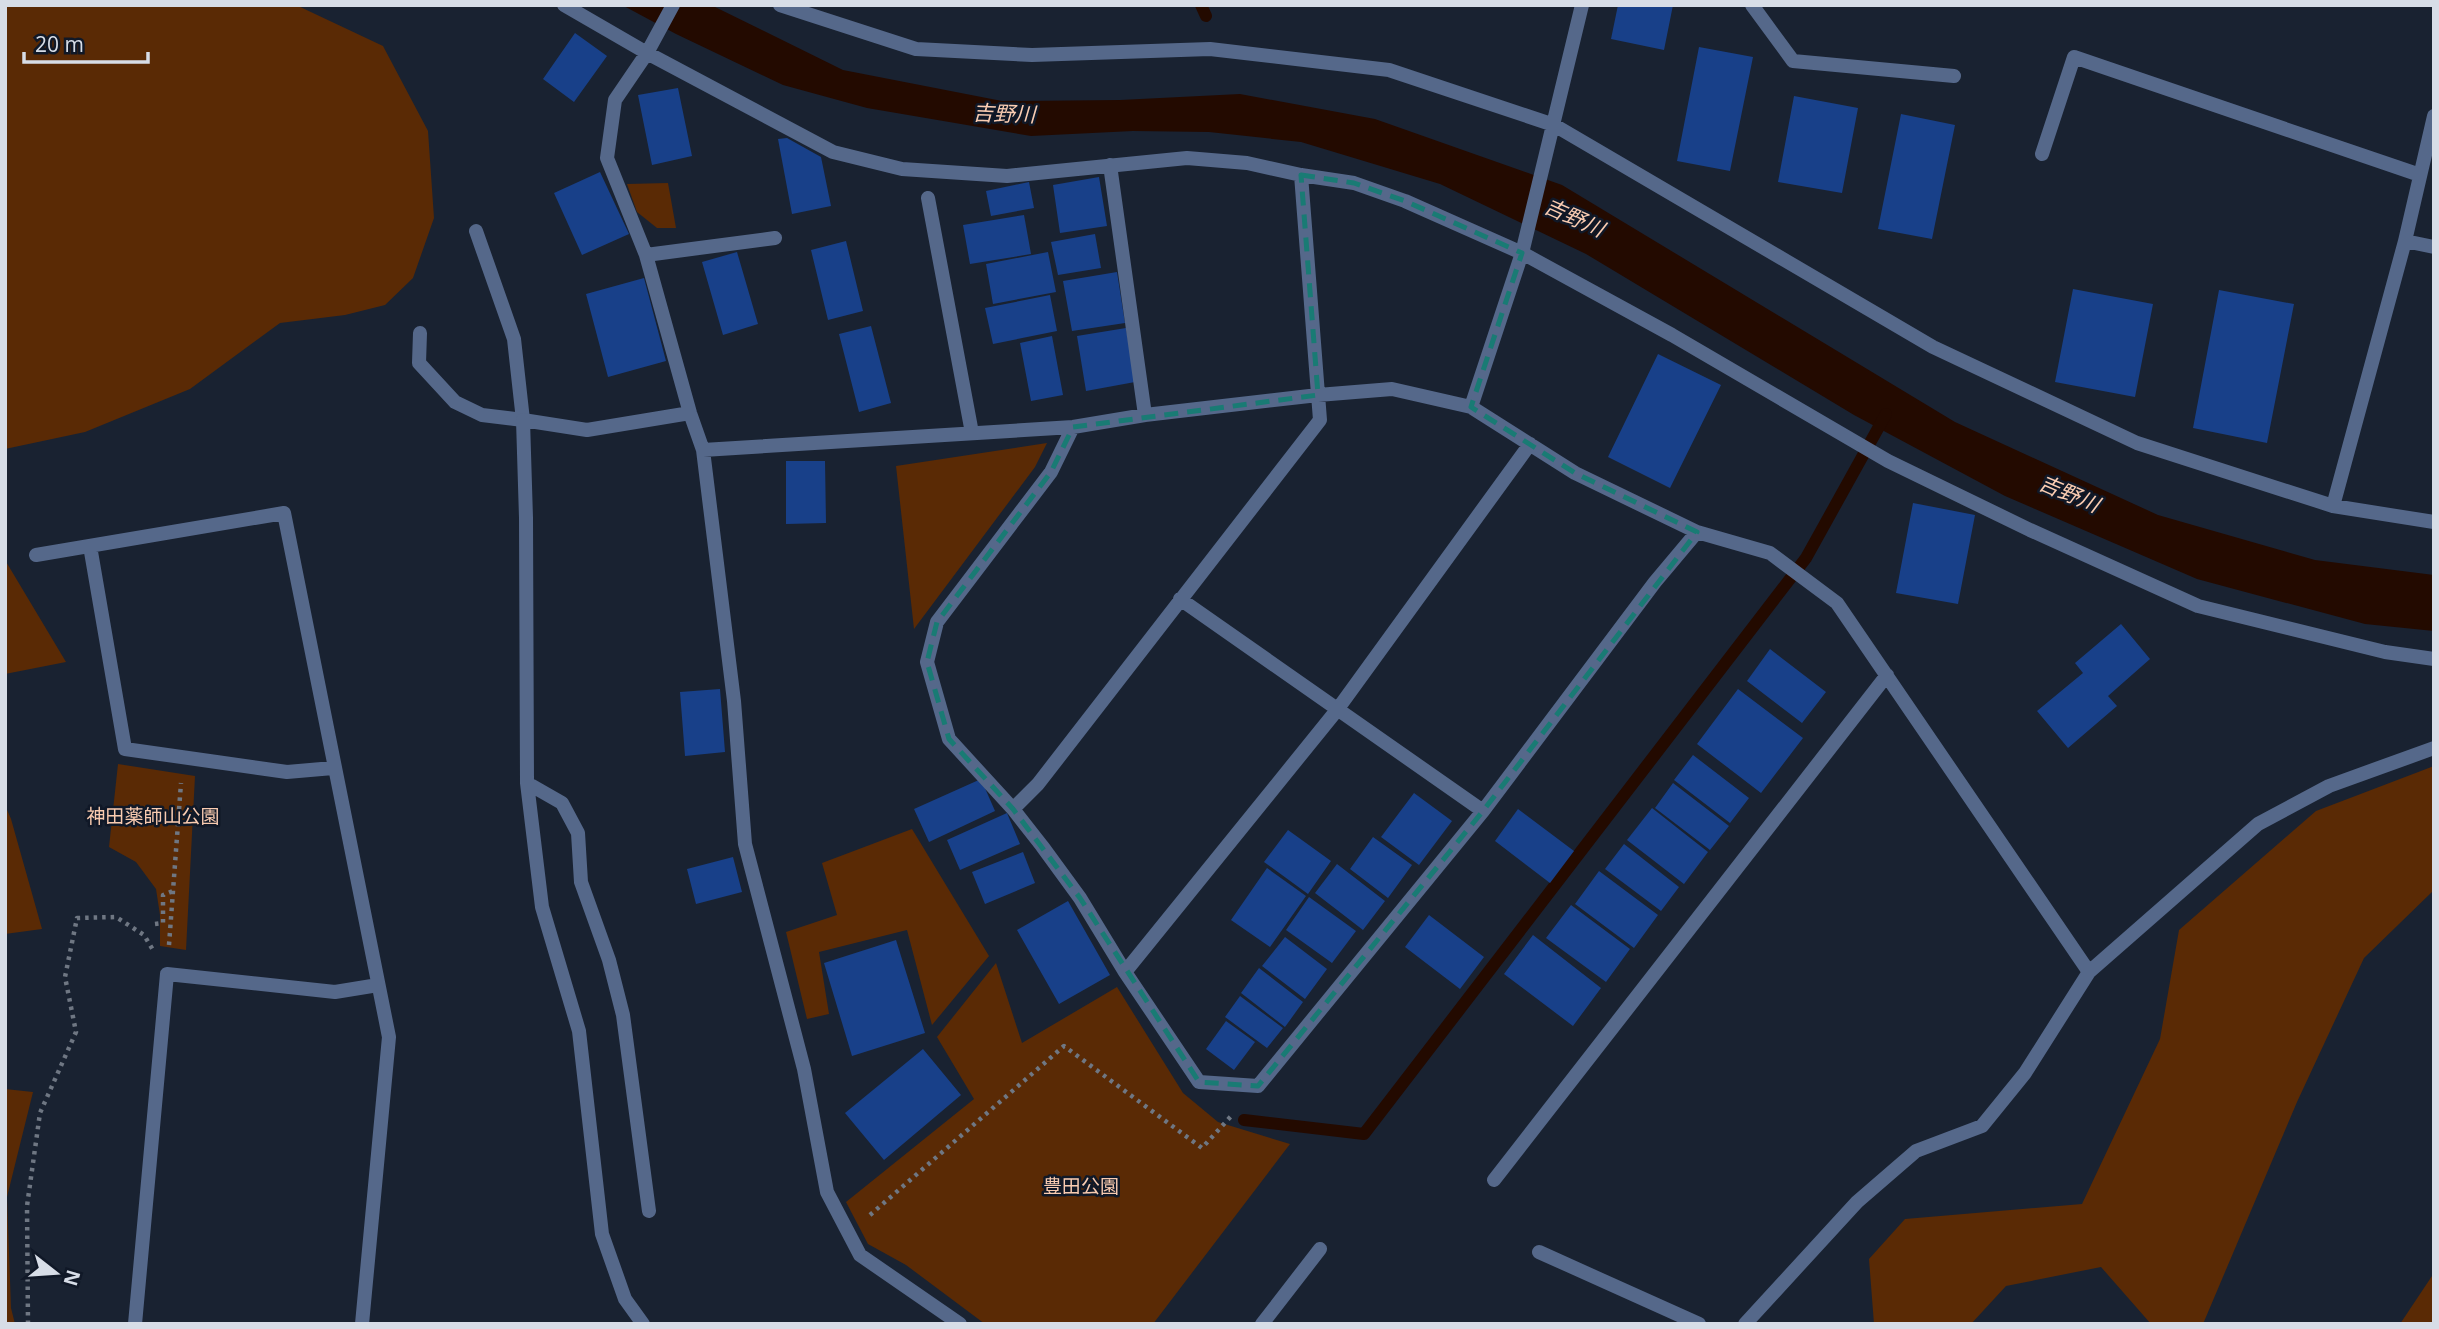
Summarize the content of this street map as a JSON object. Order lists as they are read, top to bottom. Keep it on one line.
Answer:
{"water":["吉野川"],"parks":["神田薬師山公園","豊田公園"],"scale_bar":"20 m","north":"right"}
